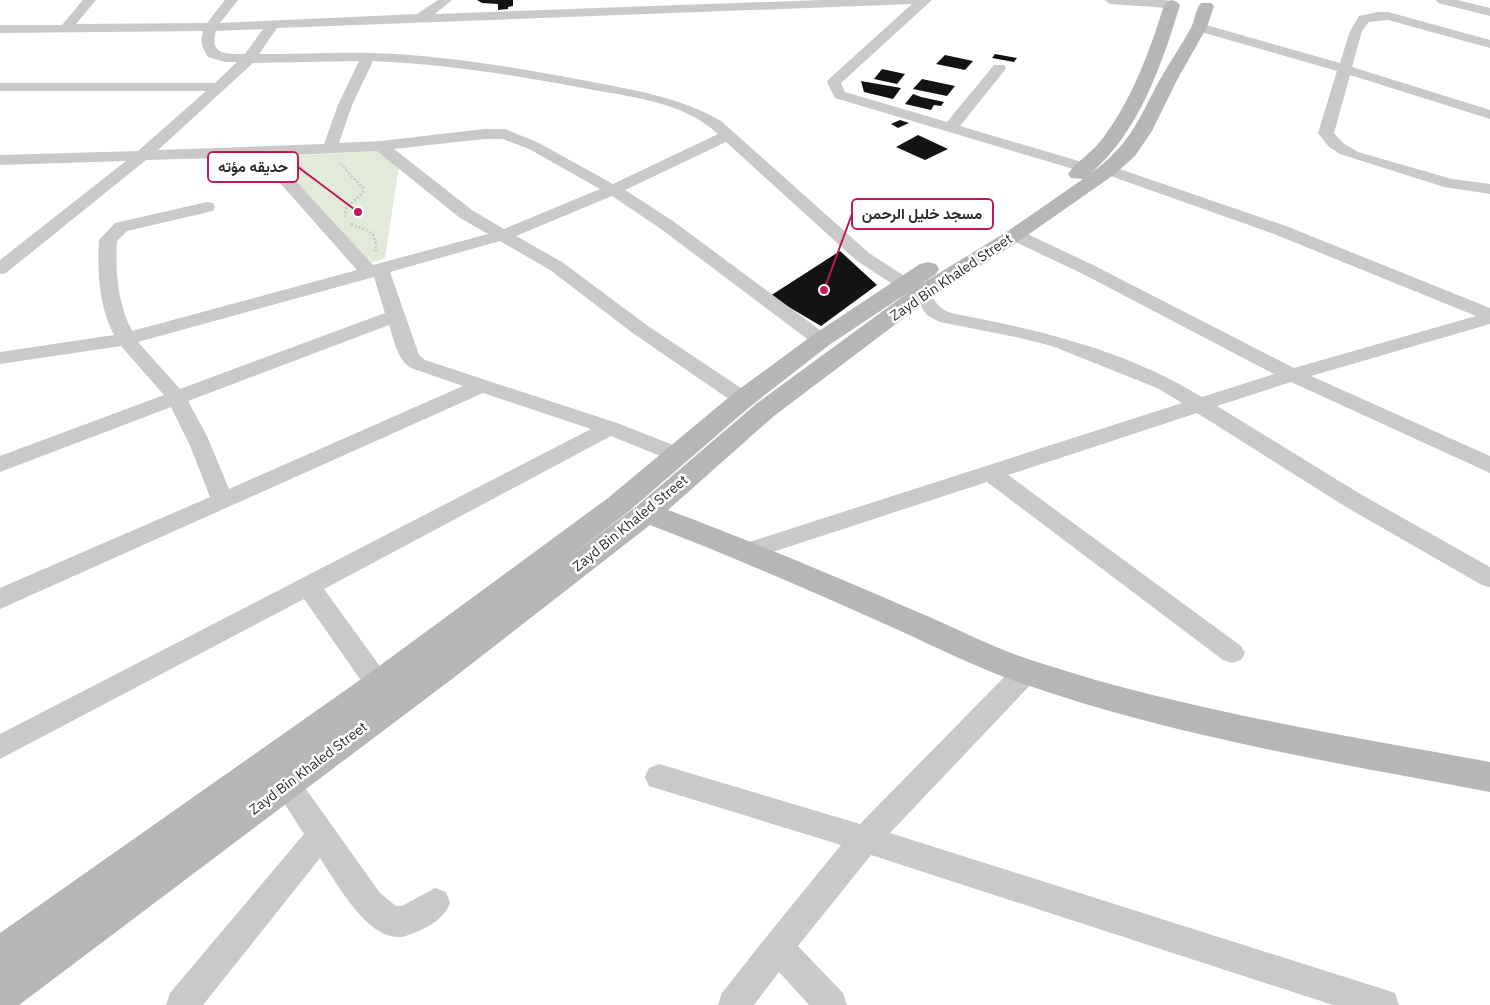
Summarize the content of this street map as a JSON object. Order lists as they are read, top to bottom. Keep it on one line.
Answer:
{"streets":{"main road":["Zayd Bin Khaled Street"]},"places":["حديقه مؤته","مسجد خليل الرحمن"]}
